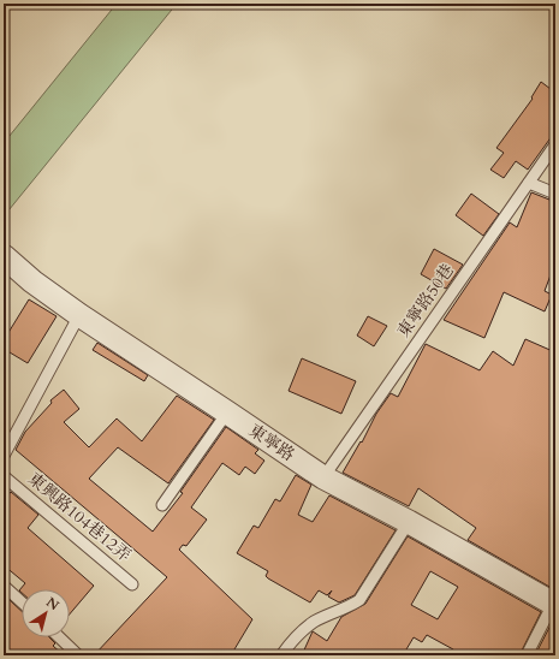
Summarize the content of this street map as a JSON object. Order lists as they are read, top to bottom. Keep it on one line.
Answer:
{"streets":{"street":["東寧路"],"lane":["東寧路50巷","東興路104巷12弄"]},"crossings":[["東寧路50巷","東寧路"]],"north":"top right"}
